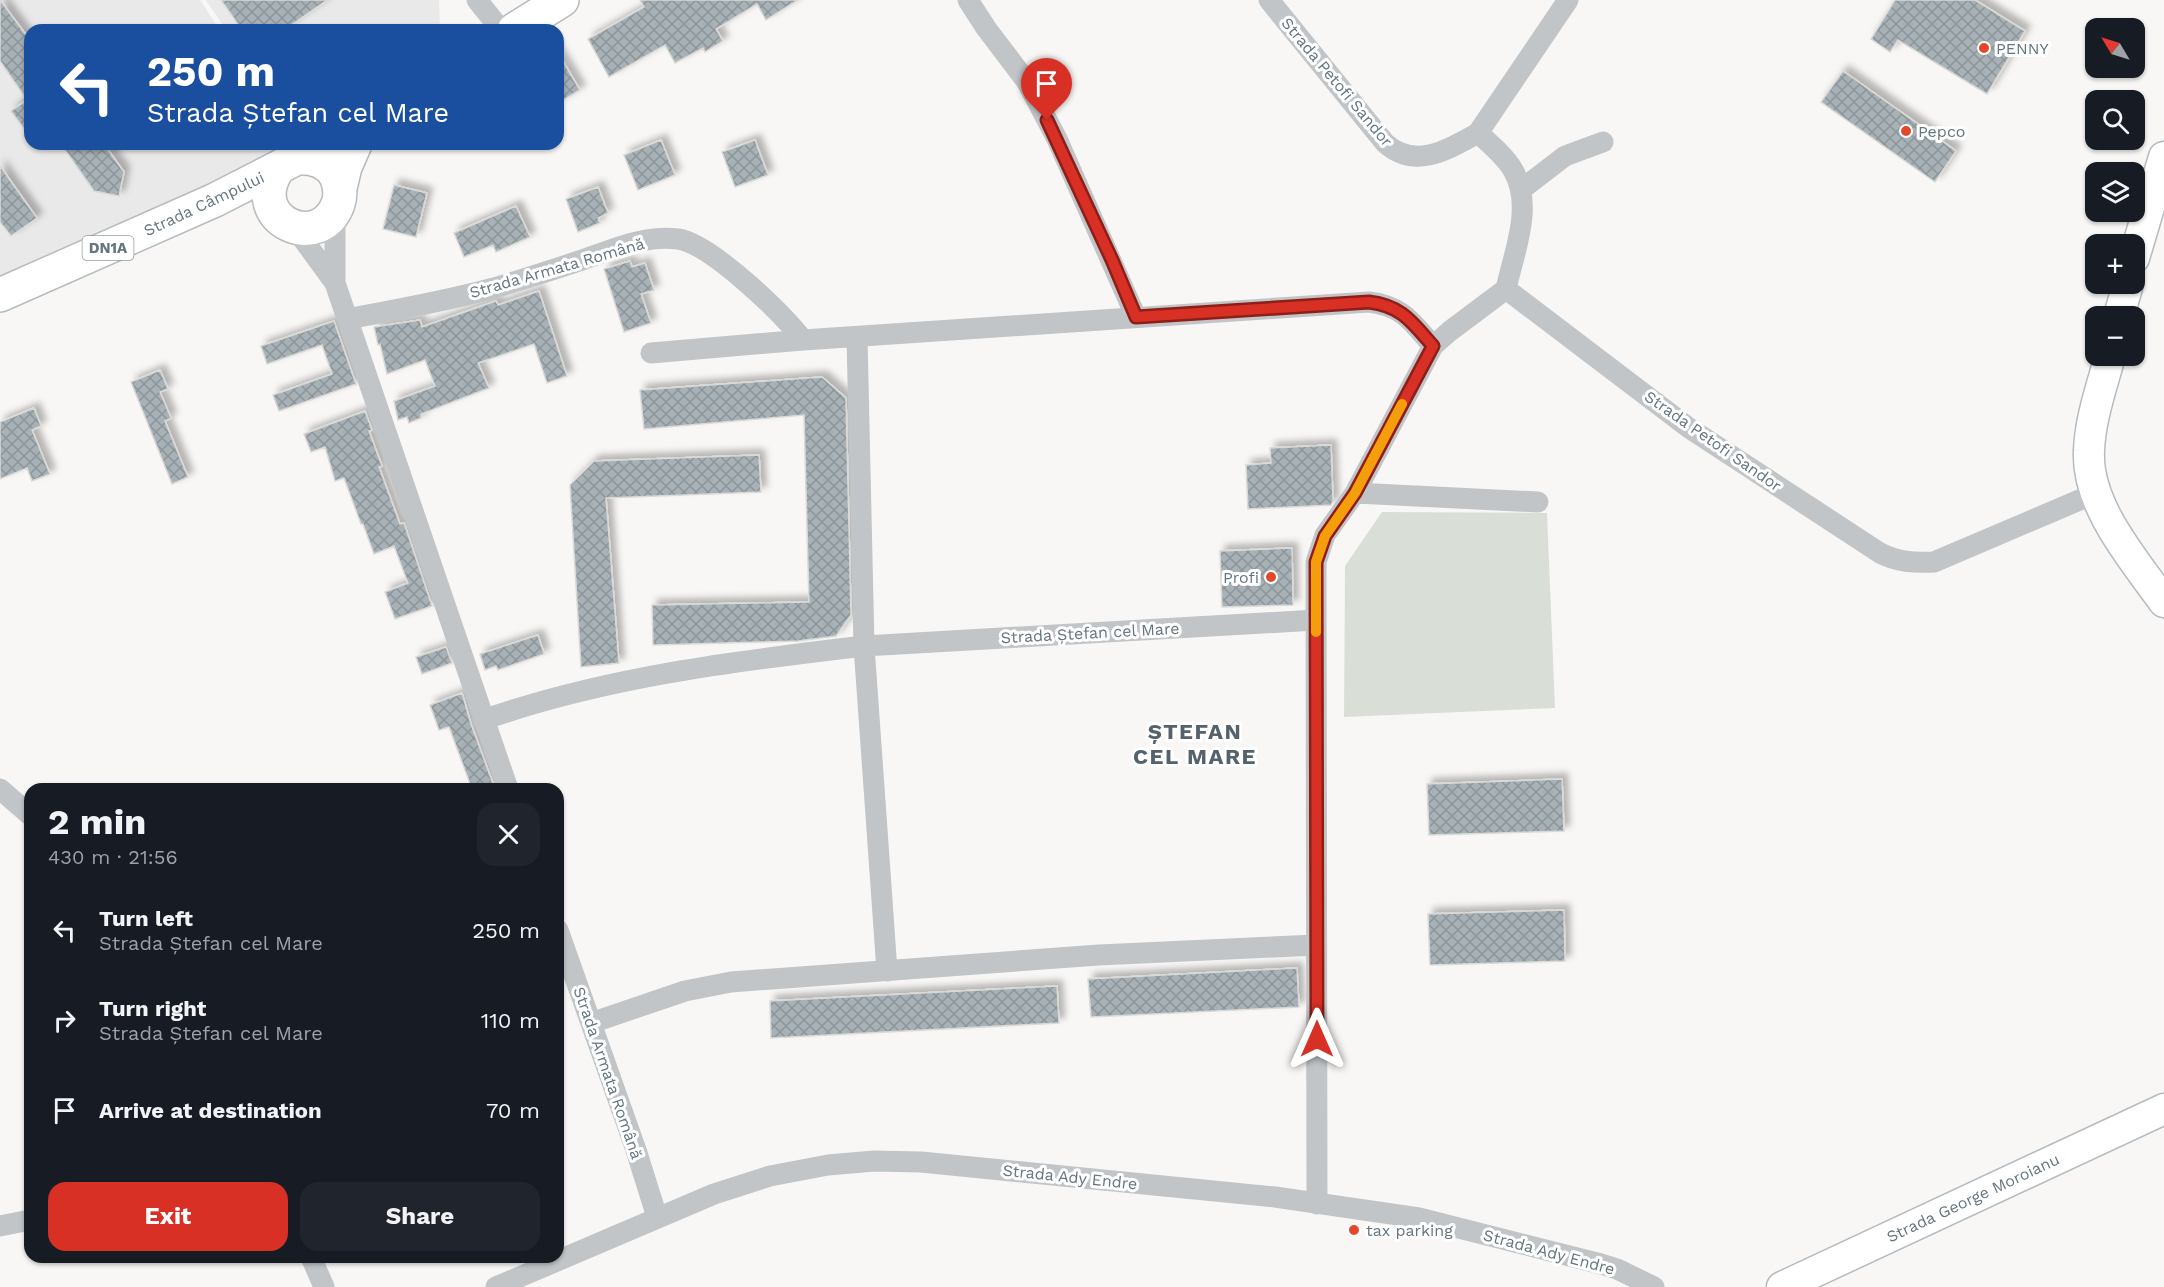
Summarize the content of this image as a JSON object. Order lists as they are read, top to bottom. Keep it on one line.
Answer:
{"streets":{"main road":["Strada Câmpului","DN1A","Strada George Moroianu"],"street":["Strada Petofi Sandor","Strada Armata Română","Strada Ștefan cel Mare","Strada Ady Endre"]},"crossings":[["Strada Armata Română","Strada Ady Endre"]],"districts":["ȘTEFAN CEL MARE"],"places":["PENNY","Pepco","Profi","tax parking"],"north":"top left","page":{"map_buttons":["+","−"],"turn":["250 m","Strada Ștefan cel Mare"],"heading":["2 min","430 m · 21:56"],"list":[{"name":"Turn left","note":"Strada Ștefan cel Mare","value":"250 m"},{"name":"Turn right","note":"Strada Ștefan cel Mare","value":"110 m"},{"name":"Arrive at destination","value":"70 m"}],"buttons":["Exit","Share"]}}
